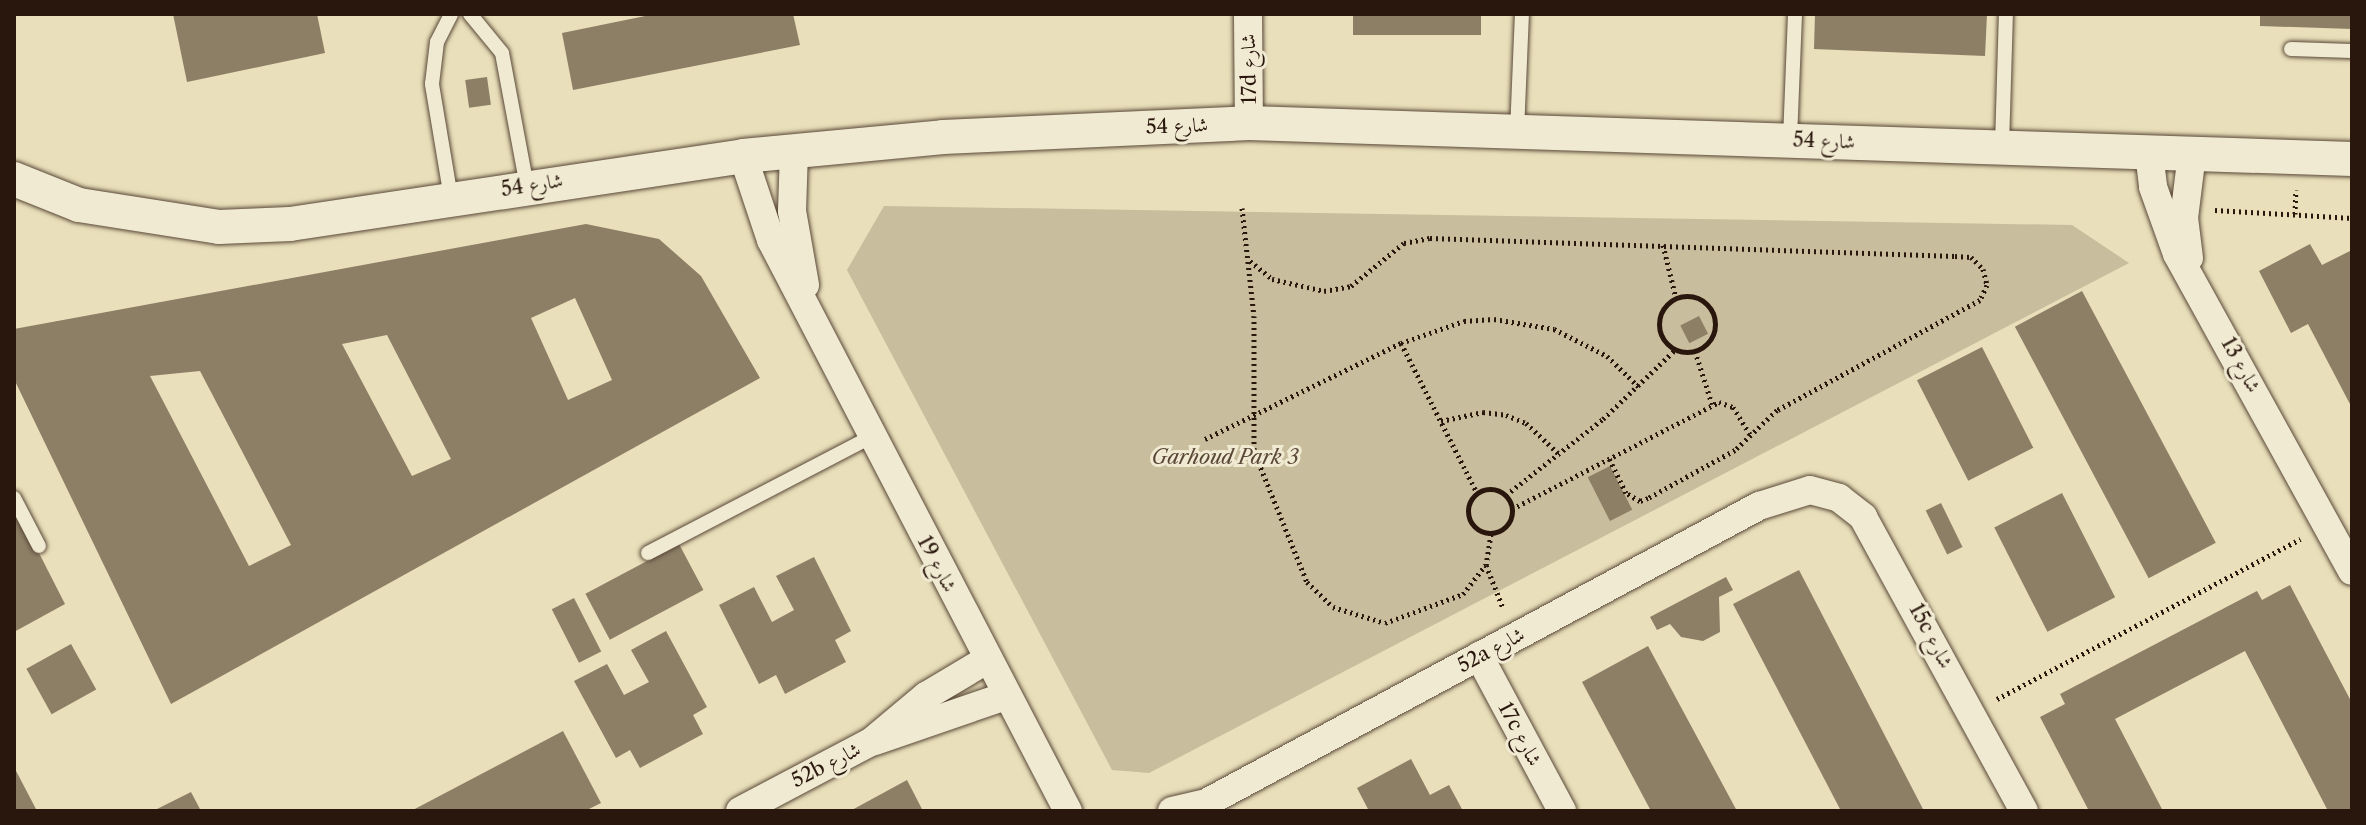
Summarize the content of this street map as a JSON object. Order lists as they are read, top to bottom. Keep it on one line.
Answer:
{"streets":{"street":["17d شارع","شارع 54","شارع 13","شارع 19","15c شارع","52a شارع","17c شارع","52b شارع"]},"crossings":[["17d شارع","شارع 54"],["شارع 54","شارع 13"],["شارع 54","شارع 19"],["شارع 19","52b شارع"],["15c شارع","52a شارع"],["52a شارع","17c شارع"]],"parks":["Garhoud Park 3"]}
